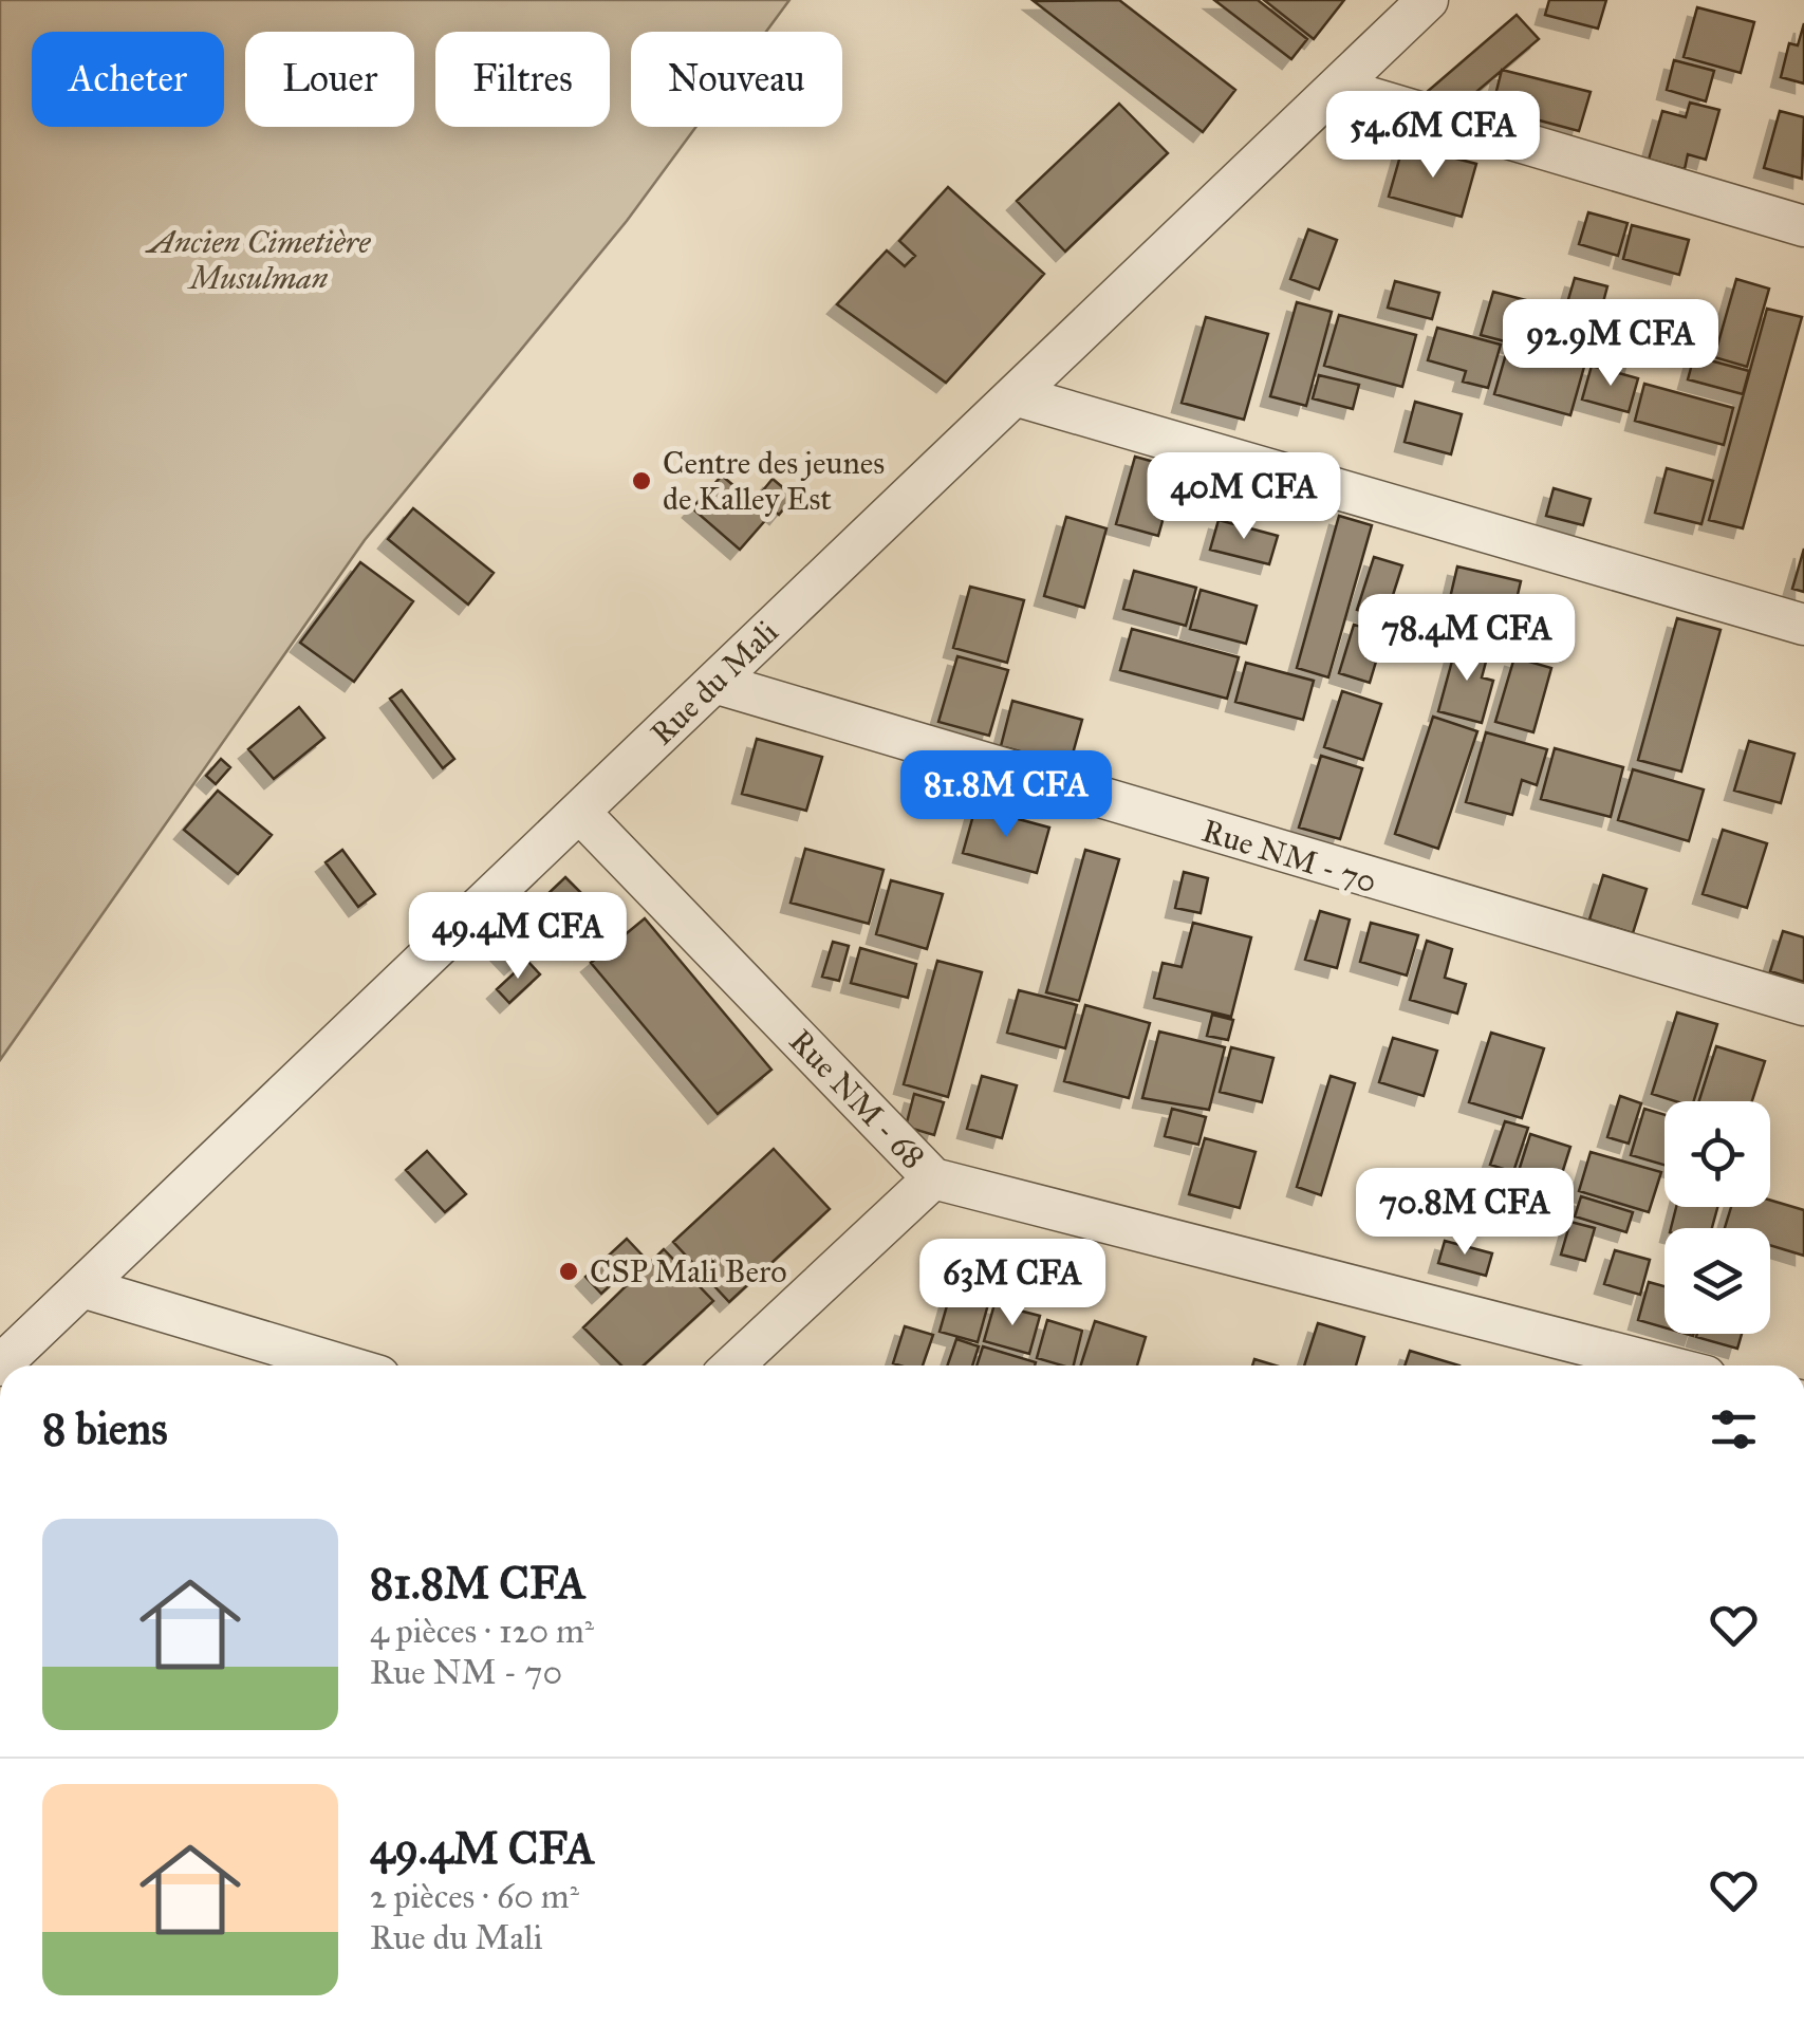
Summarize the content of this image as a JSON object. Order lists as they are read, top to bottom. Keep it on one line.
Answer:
{"streets":{"street":["Rue du Mali","Rue NM - 70","Rue NM - 68"]},"crossings":[["Rue du Mali","Rue NM - 70"],["Rue du Mali","Rue NM - 68"]],"parks":["Ancien Cimetière Musulman"],"places":["Centre des jeunes de Kalley Est","CSP Mali Bero"],"page":{"chip":["Acheter","Louer","Filtres","Nouveau"],"price":["54.6M CFA","92.9M CFA","40M CFA","78.4M CFA","81.8M CFA","49.4M CFA","70.8M CFA","63M CFA"],"heading":"8 biens","list":[{"name":"81.8M CFA","note":"4 pièces · 120 m² · Rue NM - 70"},{"name":"49.4M CFA","note":"2 pièces · 60 m² · Rue du Mali"}]}}
